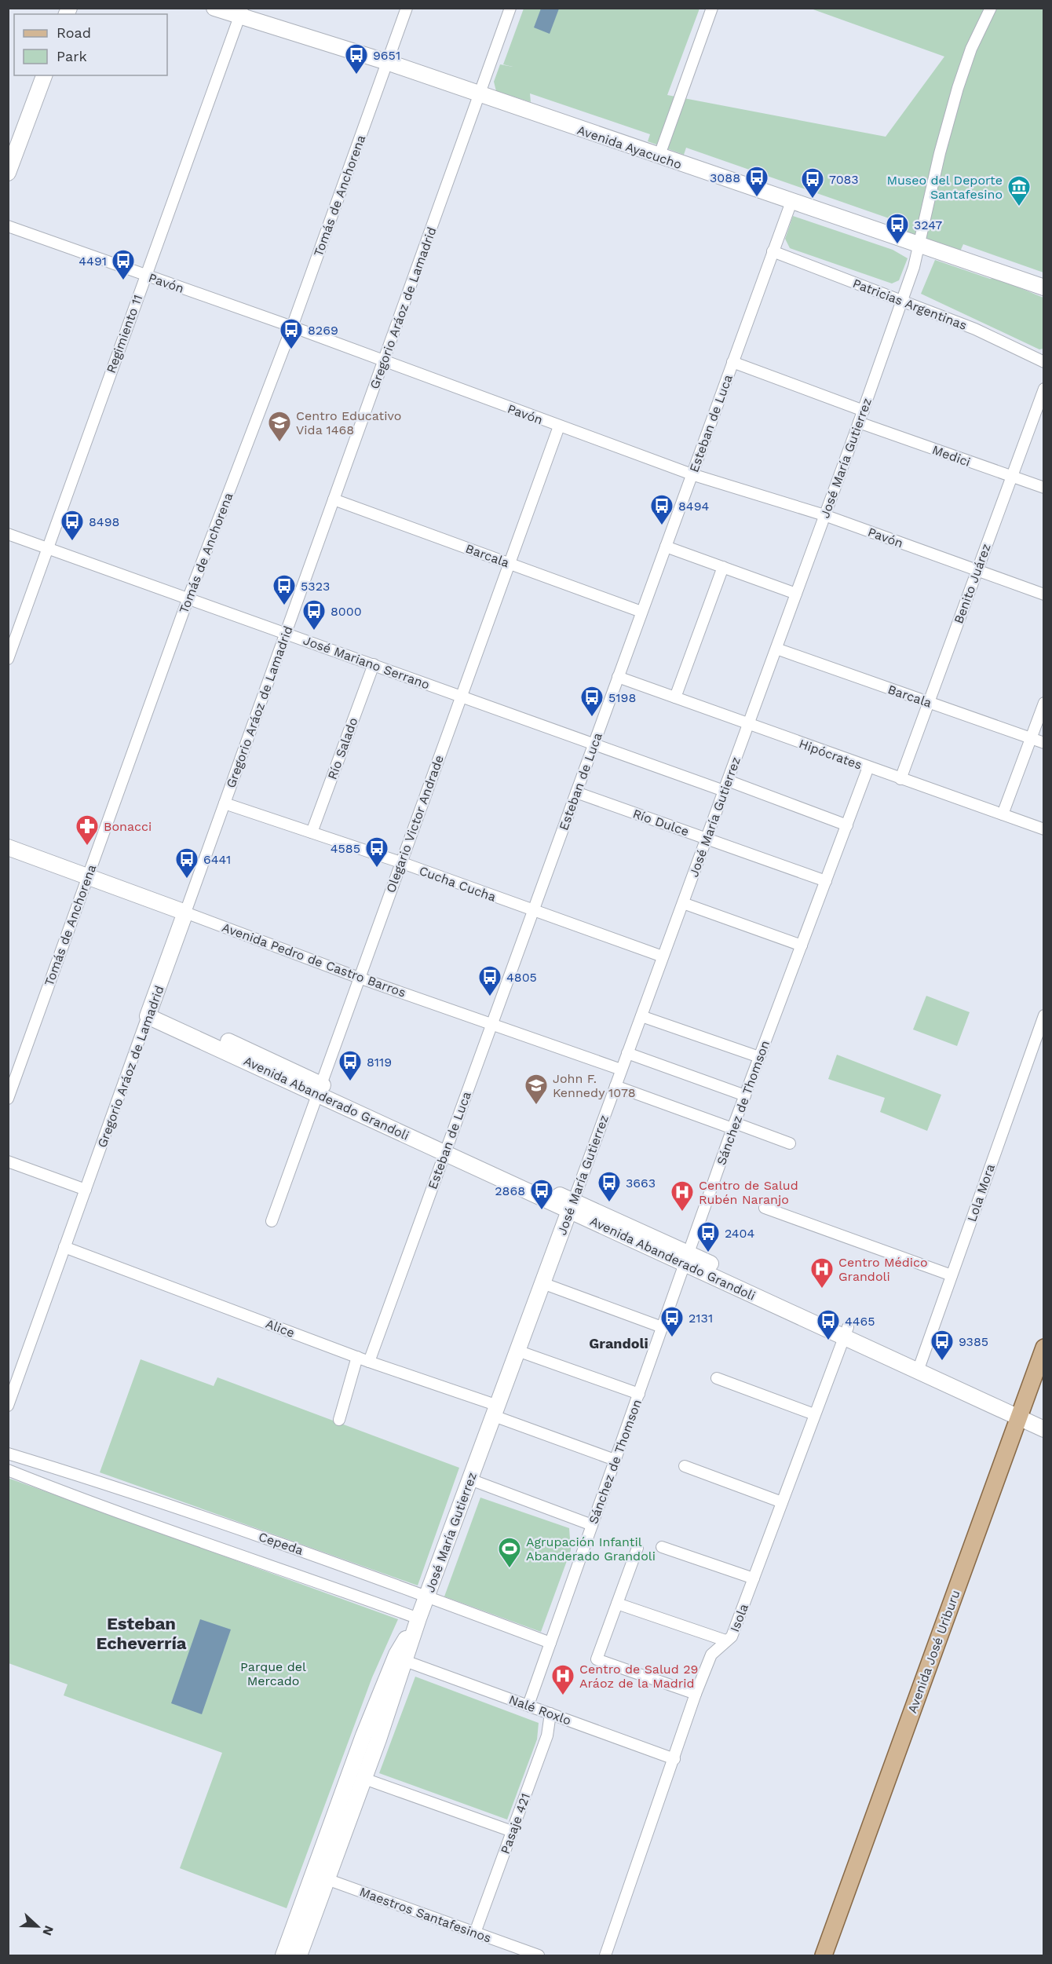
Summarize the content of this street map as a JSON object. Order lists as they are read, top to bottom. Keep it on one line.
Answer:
{"streets":{"main road":["Avenida José Uriburu"],"street":["Avenida Ayacucho","Tomás de Anchorena","Pavón","Patricias Argentinas","Gregorio Aráoz de Lamadrid","Regimiento 11","Esteban de Luca","Medici","José María Gutierrez","Barcala","Benito Juárez","José Mariano Serrano","Río Salado","Hipócrates","Río Dulce","Olegario Victor Andrade","Cucha Cucha","Avenida Pedro de Castro Barros","Avenida Abanderado Grandoli","Sánchez de Thomson","Lola Mora","Alice","Cepeda","Isola","Nalé Roxlo","Pasaje 421","Maestros Santafesinos"]},"crossings":[["Avenida Ayacucho","Tomás de Anchorena"],["Avenida Ayacucho","Gregorio Aráoz de Lamadrid"],["Avenida Ayacucho","Regimiento 11"],["Avenida Ayacucho","Esteban de Luca"],["Avenida Ayacucho","José María Gutierrez"],["Tomás de Anchorena","Pavón"],["Tomás de Anchorena","José Mariano Serrano"],["Tomás de Anchorena","Avenida Pedro de Castro Barros"],["Pavón","Gregorio Aráoz de Lamadrid"],["Pavón","Regimiento 11"],["Pavón","Esteban de Luca"],["Pavón","José María Gutierrez"],["Pavón","Benito Juárez"],["Pavón","Olegario Victor Andrade"],["Patricias Argentinas","Esteban de Luca"],["Patricias Argentinas","José María Gutierrez"],["Gregorio Aráoz de Lamadrid","Barcala"],["Gregorio Aráoz de Lamadrid","José Mariano Serrano"],["Gregorio Aráoz de Lamadrid","Cucha Cucha"],["Gregorio Aráoz de Lamadrid","Avenida Pedro de Castro Barros"],["Gregorio Aráoz de Lamadrid","Avenida Abanderado Grandoli"],["Gregorio Aráoz de Lamadrid","Alice"],["Regimiento 11","José Mariano Serrano"],["Esteban de Luca","Barcala"],["Esteban de Luca","José Mariano Serrano"],["Esteban de Luca","Hipócrates"],["Esteban de Luca","Río Dulce"],["Esteban de Luca","Cucha Cucha"],["Esteban de Luca","Avenida Pedro de Castro Barros"],["Esteban de Luca","Avenida Abanderado Grandoli"],["Esteban de Luca","Alice"],["Medici","José María Gutierrez"],["Medici","Benito Juárez"],["José María Gutierrez","Barcala"],["José María Gutierrez","José Mariano Serrano"],["José María Gutierrez","Hipócrates"],["José María Gutierrez","Río Dulce"],["José María Gutierrez","Cucha Cucha"],["José María Gutierrez","Avenida Pedro de Castro Barros"],["José María Gutierrez","Avenida Abanderado Grandoli"],["José María Gutierrez","Alice"],["José María Gutierrez","Cepeda"],["José María Gutierrez","Nalé Roxlo"],["José María Gutierrez","Maestros Santafesinos"],["Barcala","Benito Juárez"],["Barcala","Olegario Victor Andrade"],["Benito Juárez","Hipócrates"],["José Mariano Serrano","Río Salado"],["José Mariano Serrano","Olegario Victor Andrade"],["José Mariano Serrano","Sánchez de Thomson"],["Río Salado","Cucha Cucha"],["Hipócrates","Sánchez de Thomson"],["Río Dulce","Sánchez de Thomson"],["Olegario Victor Andrade","Cucha Cucha"],["Olegario Victor Andrade","Avenida Pedro de Castro Barros"],["Olegario Victor Andrade","Avenida Abanderado Grandoli"],["Avenida Abanderado Grandoli","Sánchez de Thomson"],["Avenida Abanderado Grandoli","Lola Mora"],["Avenida Abanderado Grandoli","Isola"],["Avenida Abanderado Grandoli","Avenida José Uriburu"],["Sánchez de Thomson","Alice"],["Sánchez de Thomson","Cepeda"],["Sánchez de Thomson","Nalé Roxlo"],["Isola","Nalé Roxlo"],["Nalé Roxlo","Pasaje 421"],["Pasaje 421","Maestros Santafesinos"]],"districts":["Grandoli","Esteban Echeverría"],"parks":["Parque del Mercado"],"places":{"bus stop":["9651","3088","7083","3247","4491","8269","8494","8498","5323","8000","5198","4585","6441","4805","8119","3663","2868","2404","2131","4465","9385"],"museum":["Museo del Deporte Santafesino"],"school or university":["Centro Educativo Vida 1468","John F. Kennedy 1078"],"pharmacy":["Bonacci"],"hospital":["Centro de Salud Rubén Naranjo","Centro Médico Grandoli","Centro de Salud 29 Aráoz de la Madrid"],"sports":["Agrupación Infantil Abanderado Grandoli"]},"legend":["Road","Park"],"north":"right"}
